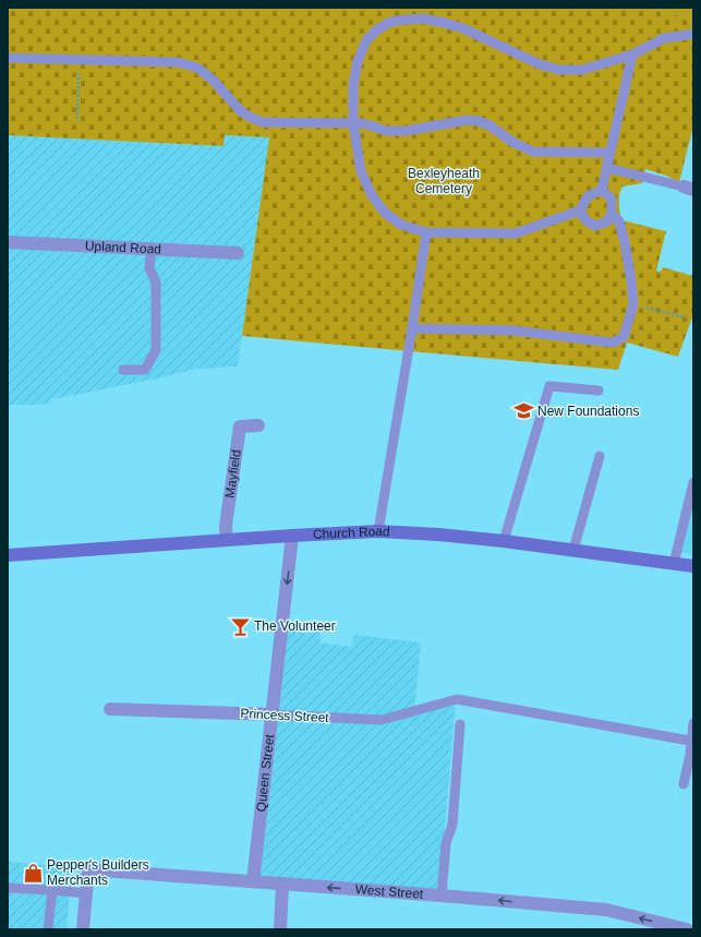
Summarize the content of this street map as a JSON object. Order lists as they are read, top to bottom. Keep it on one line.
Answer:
{"streets":{"street":["Upland Road","Mayfield","Church Road","Princess Street","Queen Street","West Street"]},"crossings":[["Mayfield","Church Road"],["Church Road","Queen Street"],["Princess Street","Queen Street"],["Queen Street","West Street"]],"one_way":["Queen Street","West Street"],"parks":["Bexleyheath Cemetery"],"places":{"school or university":["New Foundations"],"bar":["The Volunteer"],"shop":["Pepper's Builders Merchants"]}}
